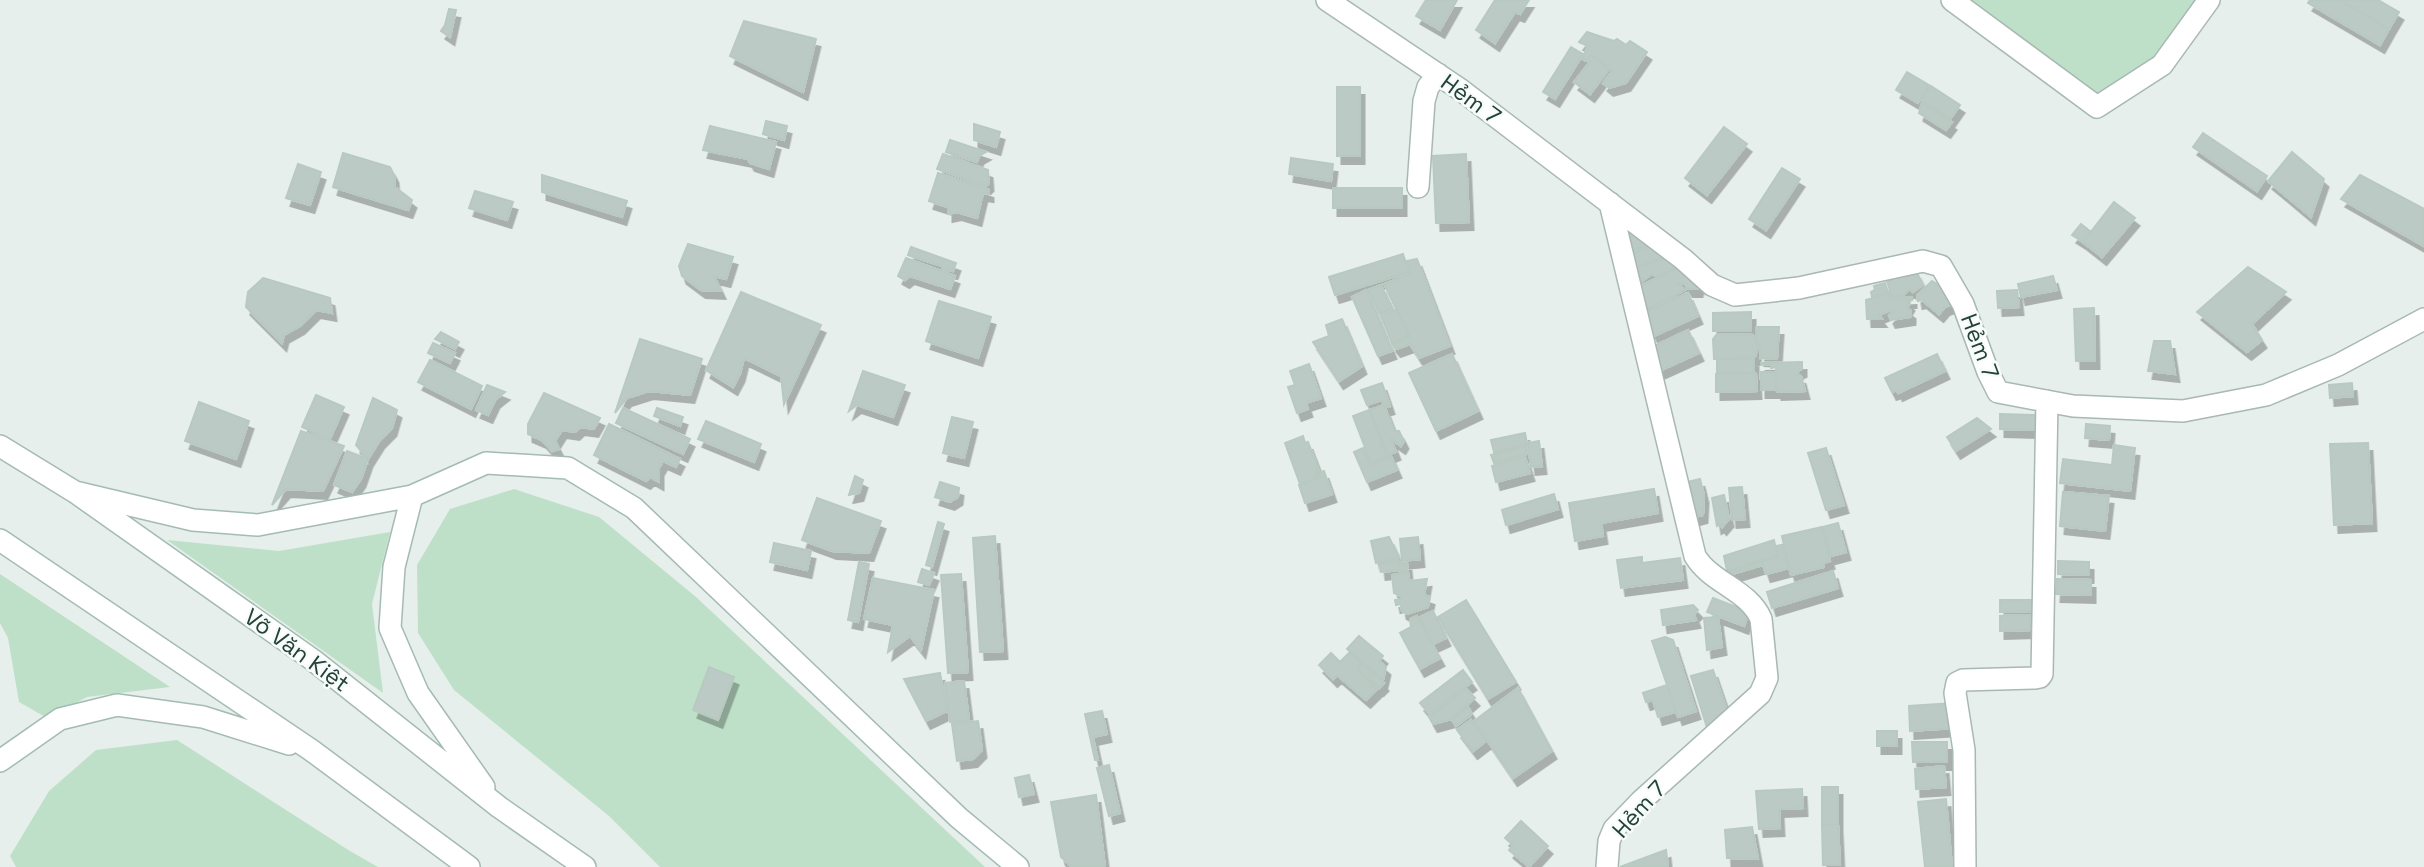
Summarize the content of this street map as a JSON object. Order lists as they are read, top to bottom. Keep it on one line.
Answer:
{"streets":{"street":["Hẻm 7","Võ Văn Kiệt"]}}
